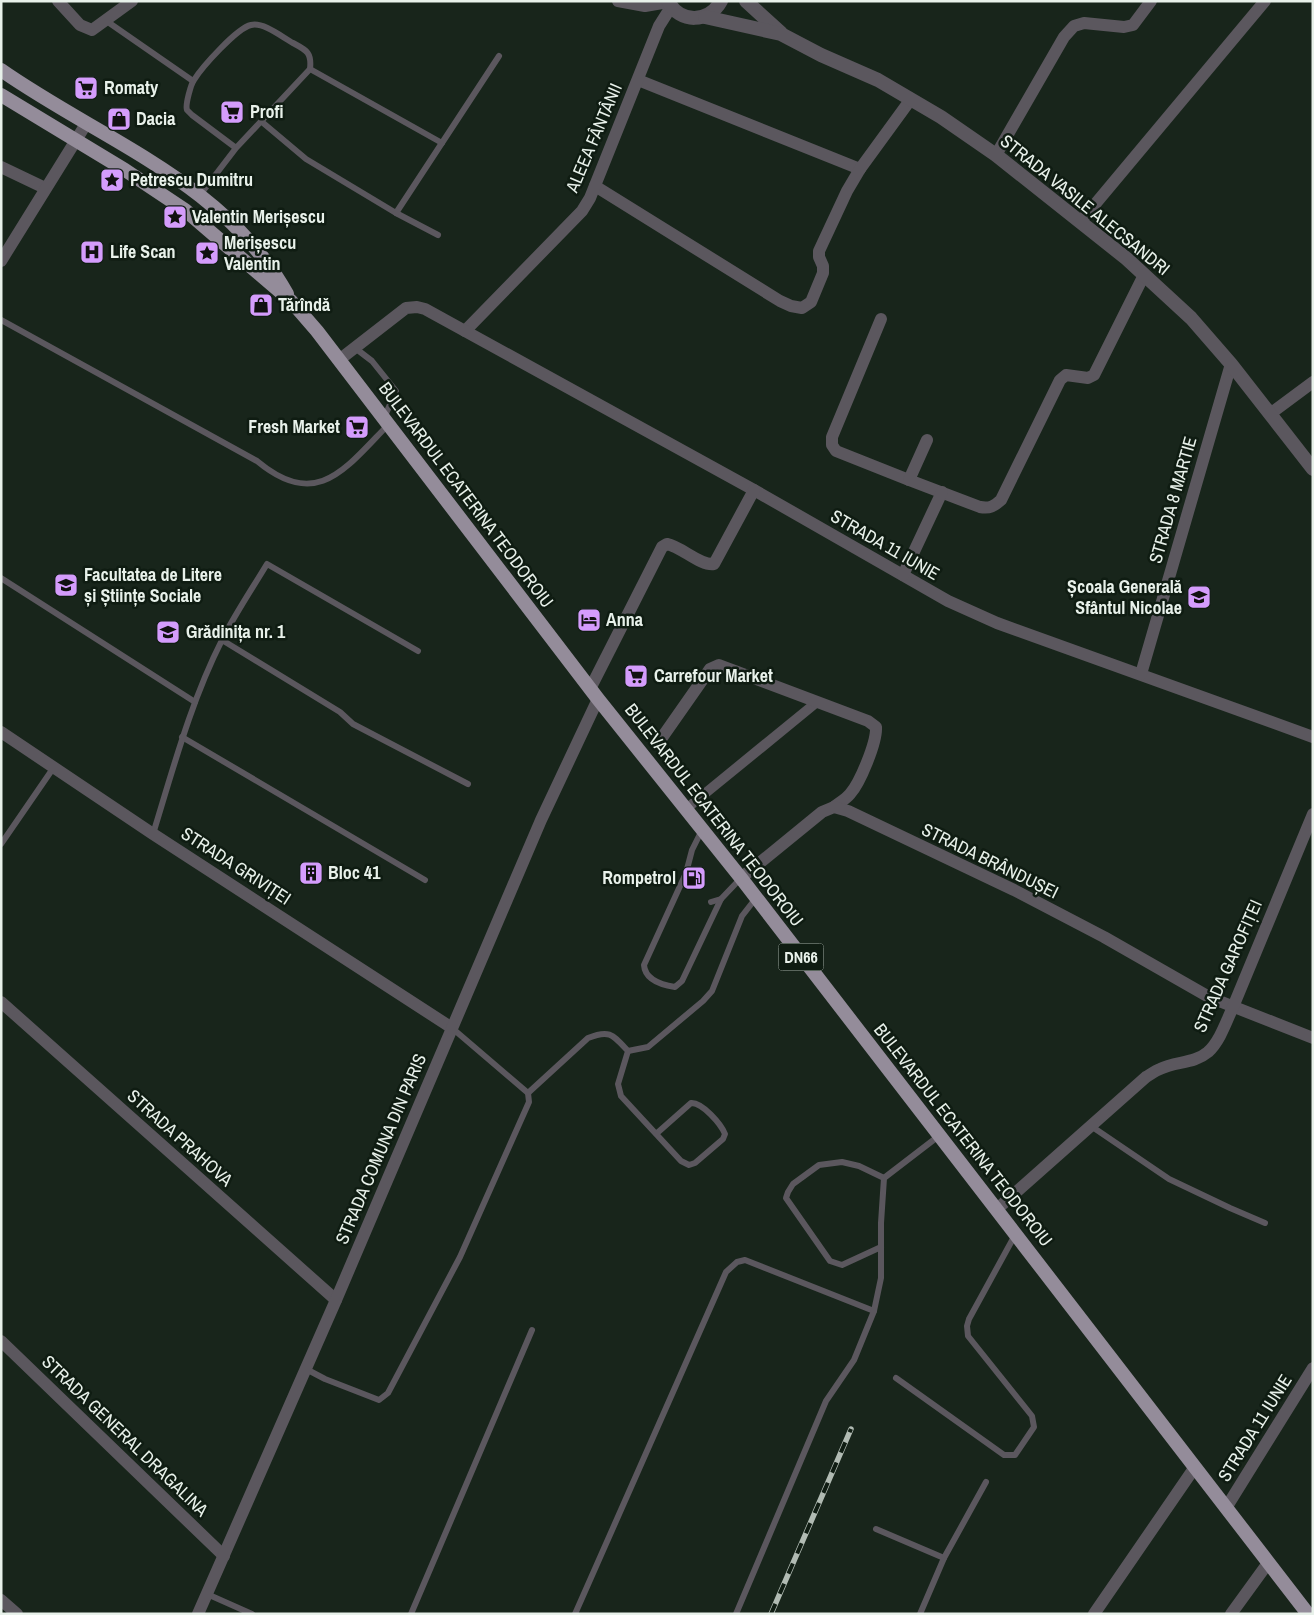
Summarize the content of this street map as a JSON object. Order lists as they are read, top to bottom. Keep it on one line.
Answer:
{"streets":{"main road":["BULEVARDUL ECATERINA TEODOROIU","DN66"],"street":["ALEEA FÂNTÂNII","STRADA VASILE ALECSANDRI","STRADA 8 MARTIE","STRADA 11 IUNIE","STRADA BRÂNDUȘEI","STRADA GRIVIȚEI","STRADA GAROFIȚEI","STRADA PRAHOVA","STRADA COMUNA DIN PARIS","STRADA GENERAL DRAGALINA"]},"crossings":[["ALEEA FÂNTÂNII","STRADA VASILE ALECSANDRI"],["ALEEA FÂNTÂNII","STRADA 11 IUNIE"],["STRADA VASILE ALECSANDRI","STRADA 8 MARTIE"],["BULEVARDUL ECATERINA TEODOROIU","STRADA 11 IUNIE"],["BULEVARDUL ECATERINA TEODOROIU","STRADA GAROFIȚEI"],["BULEVARDUL ECATERINA TEODOROIU","STRADA COMUNA DIN PARIS"],["STRADA 8 MARTIE","STRADA 11 IUNIE"],["STRADA 11 IUNIE","STRADA COMUNA DIN PARIS"],["STRADA BRÂNDUȘEI","STRADA GAROFIȚEI"],["STRADA GRIVIȚEI","STRADA COMUNA DIN PARIS"],["STRADA PRAHOVA","STRADA COMUNA DIN PARIS"],["STRADA COMUNA DIN PARIS","STRADA GENERAL DRAGALINA"]],"places":{"supermarket":["Romaty","Profi","Fresh Market","Carrefour Market"],"shop":["Dacia","Tărîndă"],"place":["Petrescu Dumitru","Valentin Merișescu","Merișescu Valentin"],"hospital":["Life Scan"],"school or university":["Facultatea de Litere și Științe Sociale","Școala Generală Sfântul Nicolae","Grădinița nr. 1"],"hotel":["Anna"],"building":["Bloc 41"],"fuel station":["Rompetrol"]}}
